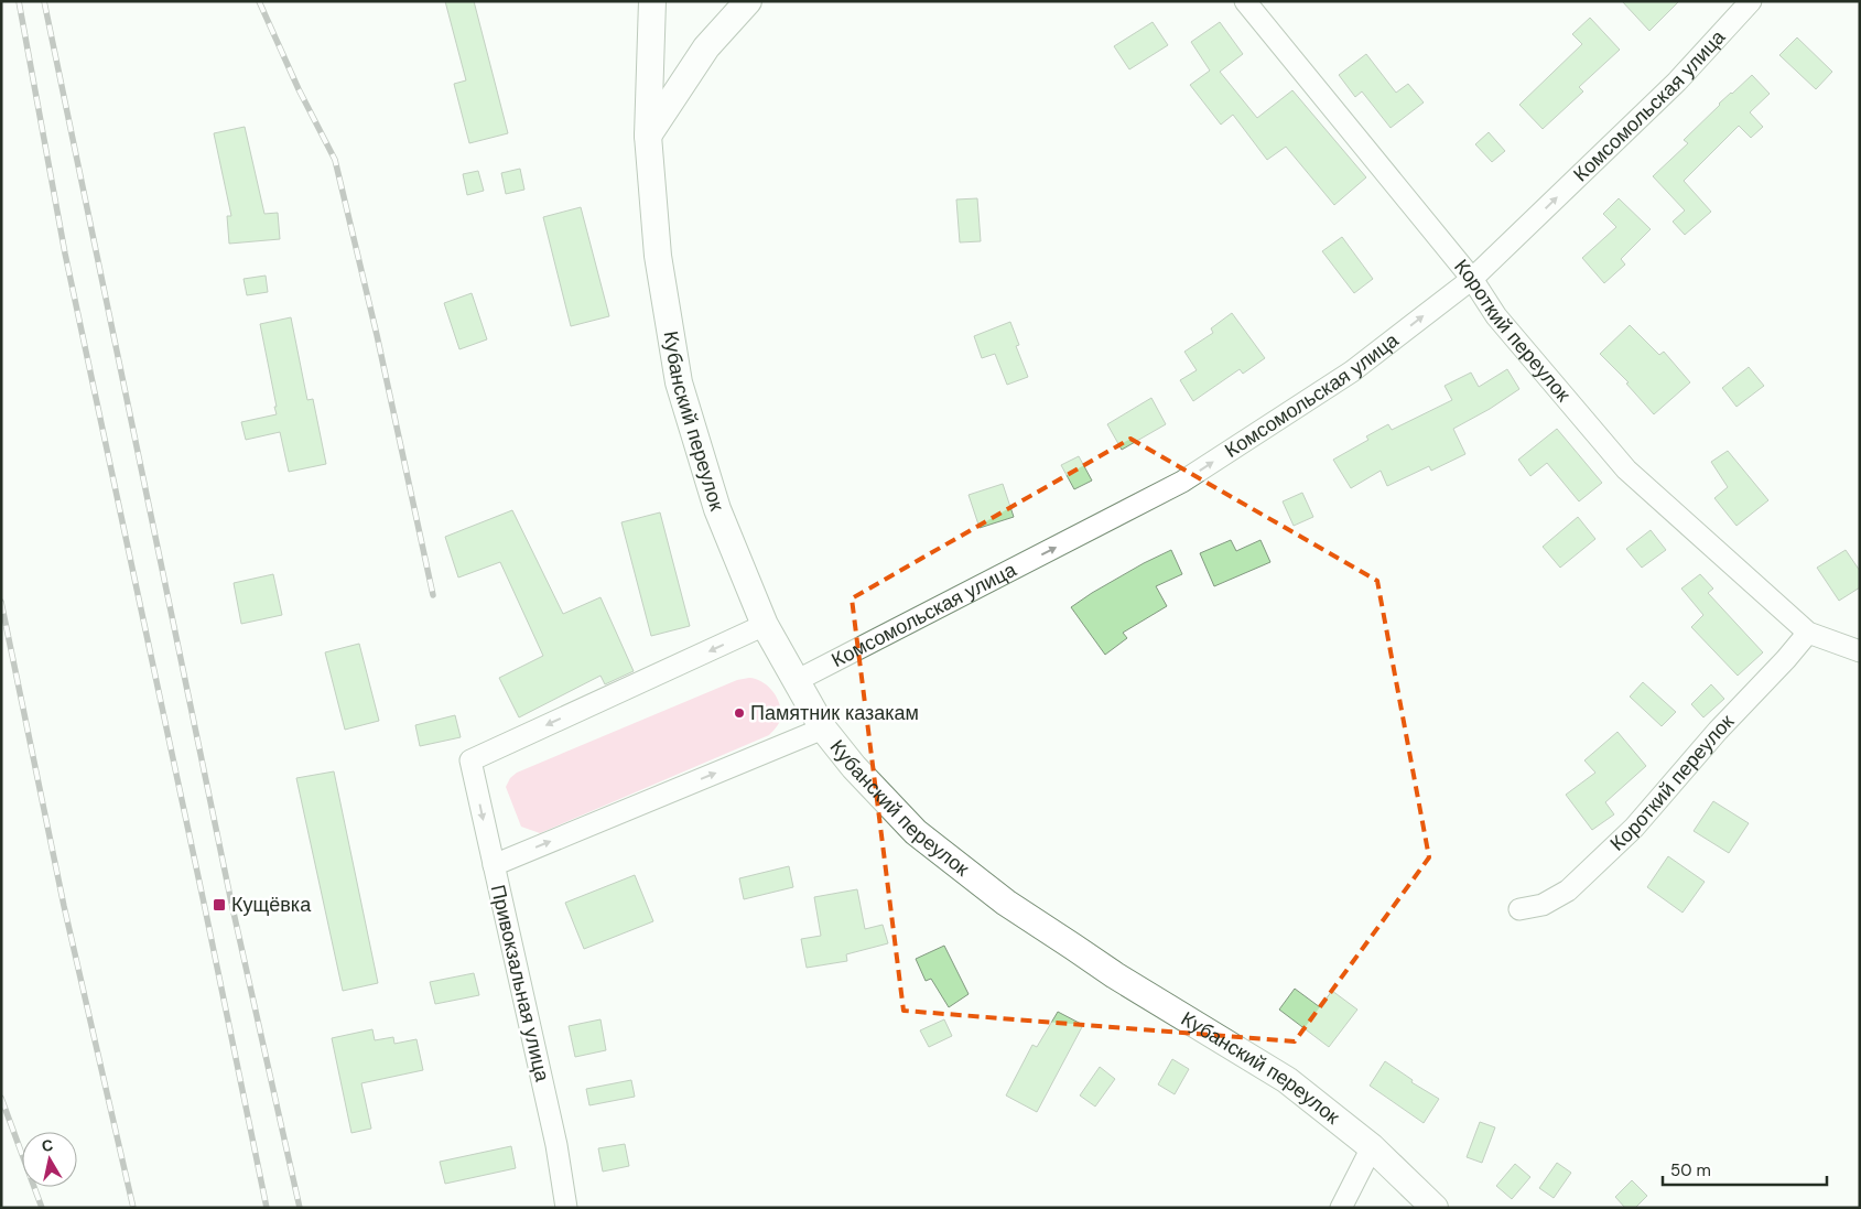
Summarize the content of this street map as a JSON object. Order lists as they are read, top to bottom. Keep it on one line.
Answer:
{"streets":{"street":["Комсомольская улица","Короткий переулок","Кубанский переулок","Привокзальная улица"]},"crossings":[["Комсомольская улица","Короткий переулок"],["Комсомольская улица","Кубанский переулок"],["Кубанский переулок","Привокзальная улица"]],"one_way":["Комсомольская улица"],"places":{"other":["Памятник казакам"],"transit":["Кущёвка"]},"scale_bar":"50 m","north":"top"}
